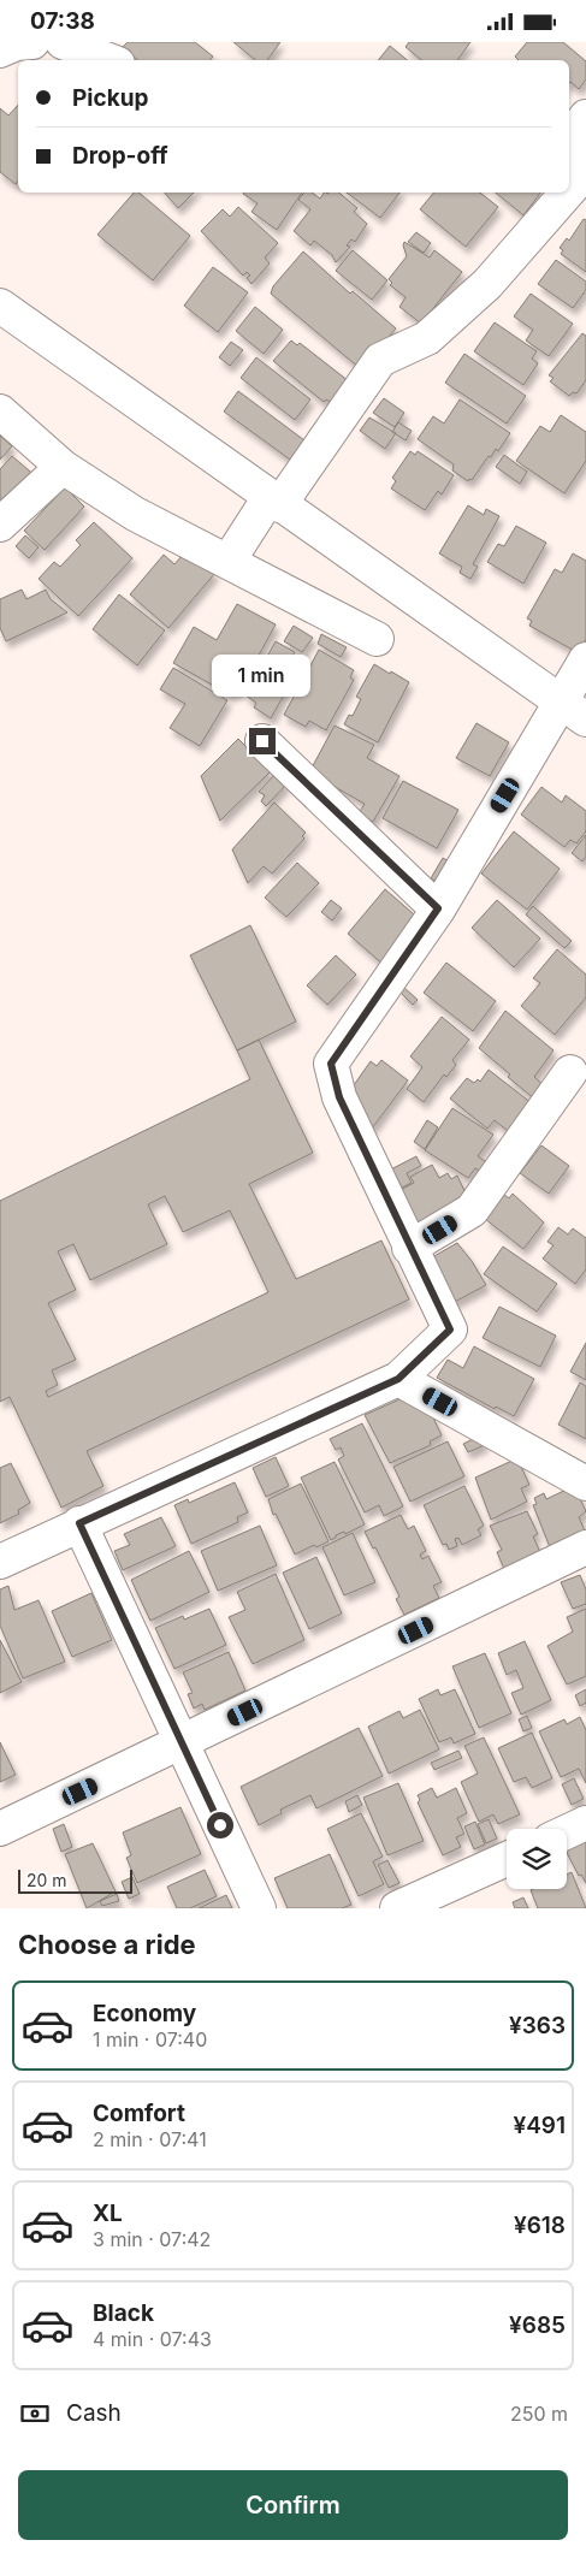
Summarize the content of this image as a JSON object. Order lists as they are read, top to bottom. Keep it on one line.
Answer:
{"scale_bar":"20 m","page":{"status":"07:38","banner":["Pickup","Drop-off"],"bubble":"1 min","scale":"20 m","heading":"Choose a ride","list":[{"name":"Economy","note":"1 min · 07:40","value":"¥363"},{"name":"Comfort","note":"2 min · 07:41","value":"¥491"},{"name":"XL","note":"3 min · 07:42","value":"¥618"},{"name":"Black","note":"4 min · 07:43","value":"¥685"}],"pay":["Cash","250 m"],"buttons":"Confirm"}}
